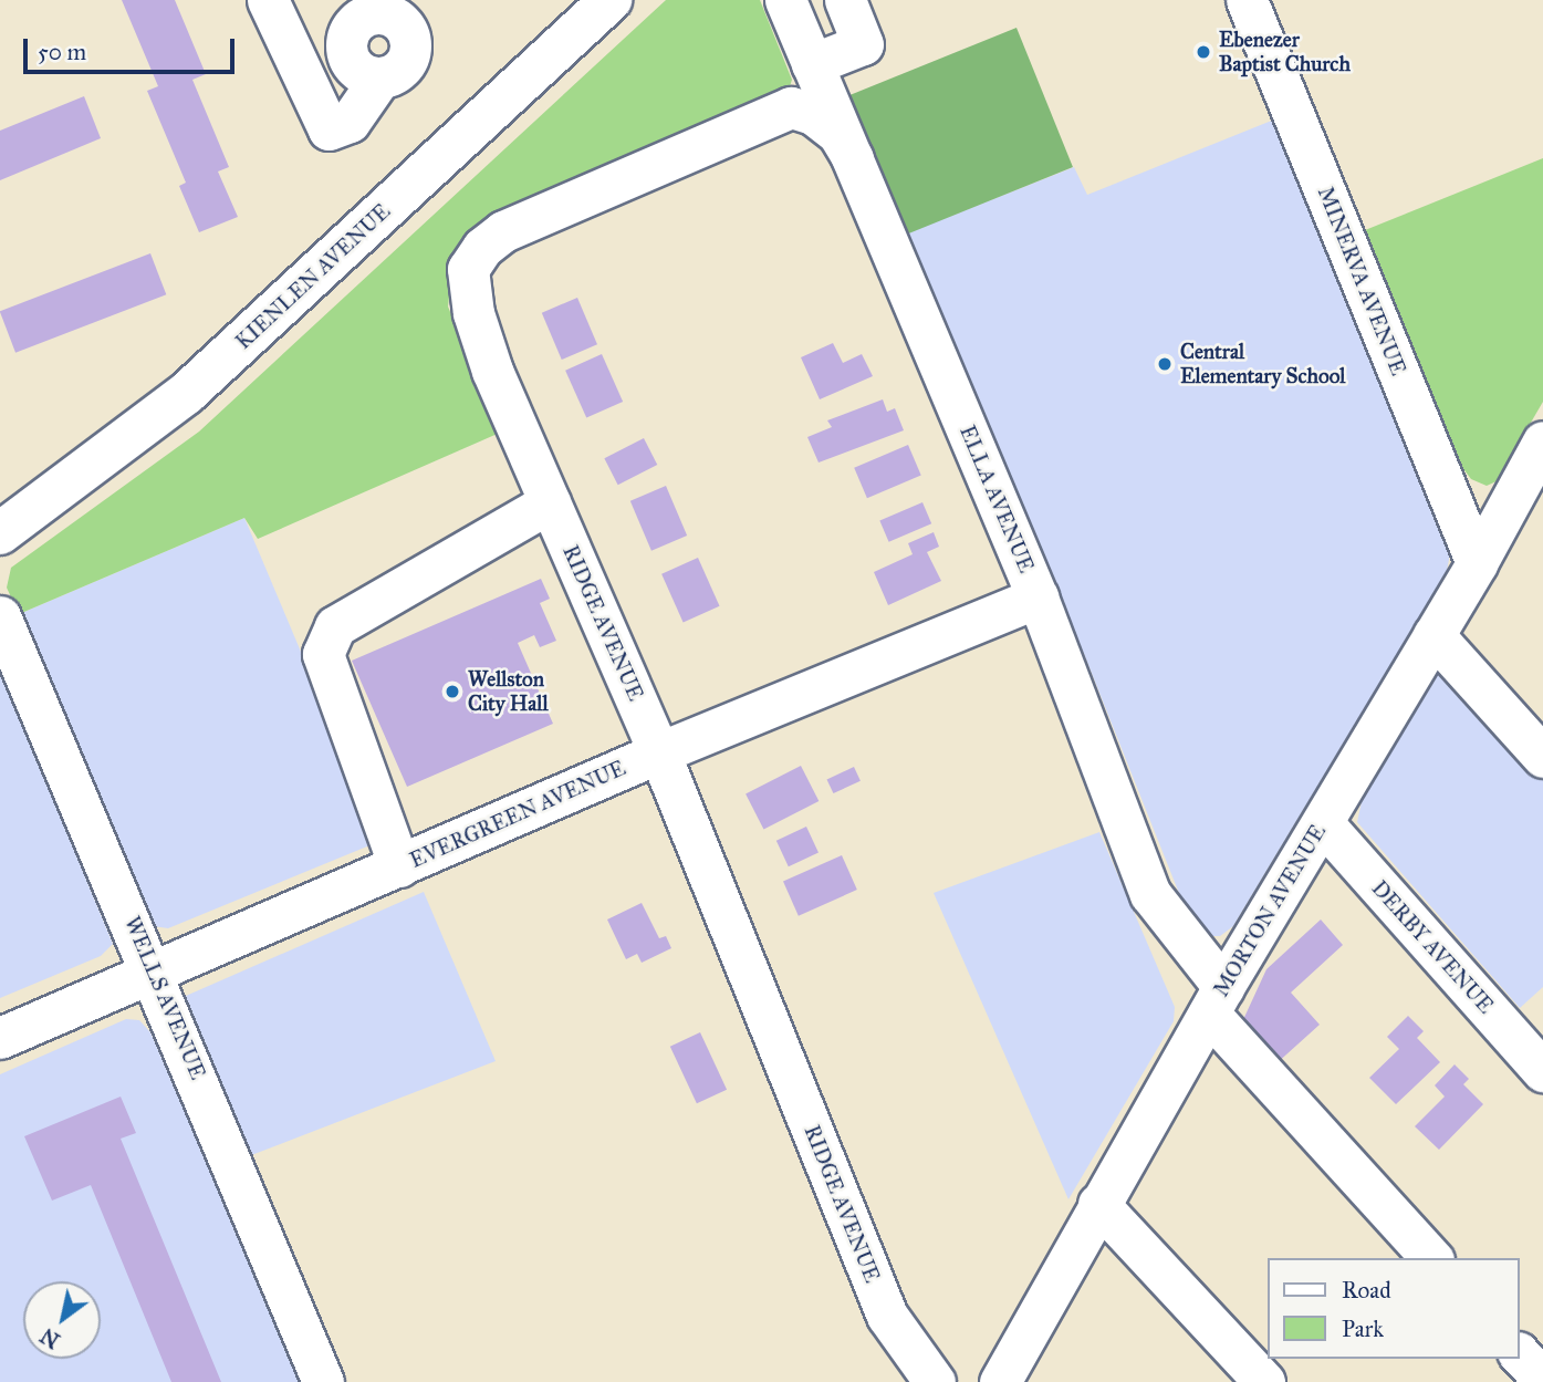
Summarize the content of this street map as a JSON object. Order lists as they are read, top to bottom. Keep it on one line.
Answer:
{"streets":{"main road":["KIENLEN AVENUE"],"street":["MINERVA AVENUE","ELLA AVENUE","RIDGE AVENUE","EVERGREEN AVENUE","MORTON AVENUE","DERBY AVENUE","WELLS AVENUE"]},"crossings":[["MINERVA AVENUE","MORTON AVENUE"],["ELLA AVENUE","RIDGE AVENUE"],["ELLA AVENUE","EVERGREEN AVENUE"],["ELLA AVENUE","MORTON AVENUE"],["RIDGE AVENUE","EVERGREEN AVENUE"],["EVERGREEN AVENUE","WELLS AVENUE"],["MORTON AVENUE","DERBY AVENUE"]],"places":["Ebenezer Baptist Church","Central Elementary School","Wellston City Hall"],"legend":["Road","Park"],"scale_bar":"50 m","north":"bottom left"}
